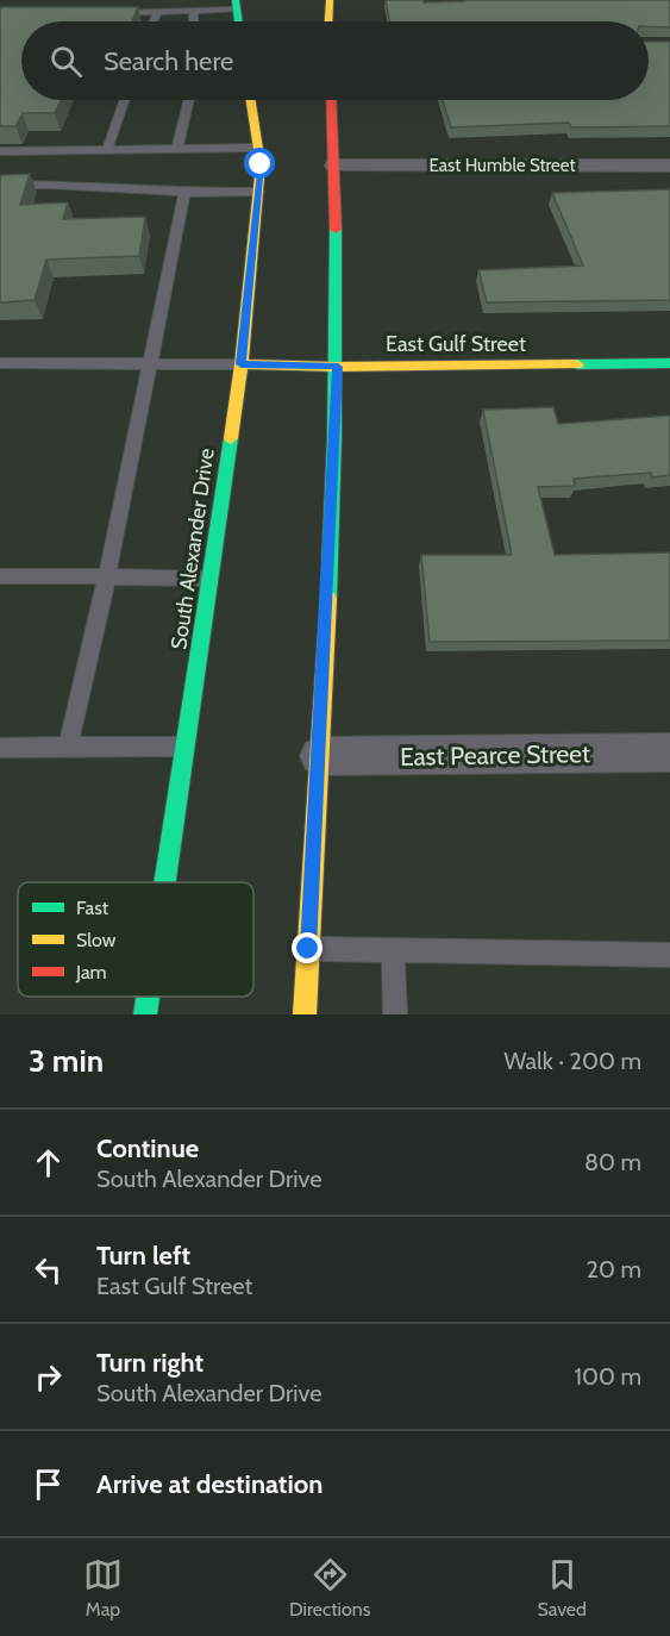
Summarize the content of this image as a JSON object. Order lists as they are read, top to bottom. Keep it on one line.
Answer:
{"streets":{"main road":["East Gulf Street","South Alexander Drive"],"street":["East Humble Street","East Pearce Street"]},"crossings":[["East Gulf Street","South Alexander Drive"]],"legend":["Fast","Slow","Jam"],"page":{"search":"Search here","heading":["3 min","Walk · 200 m"],"list":[["Continue","South Alexander Drive","80 m"],["Turn left","East Gulf Street","20 m"],["Turn right","South Alexander Drive","100 m"],"Arrive at destination"],"nav":["Map","Directions","Saved"]}}
